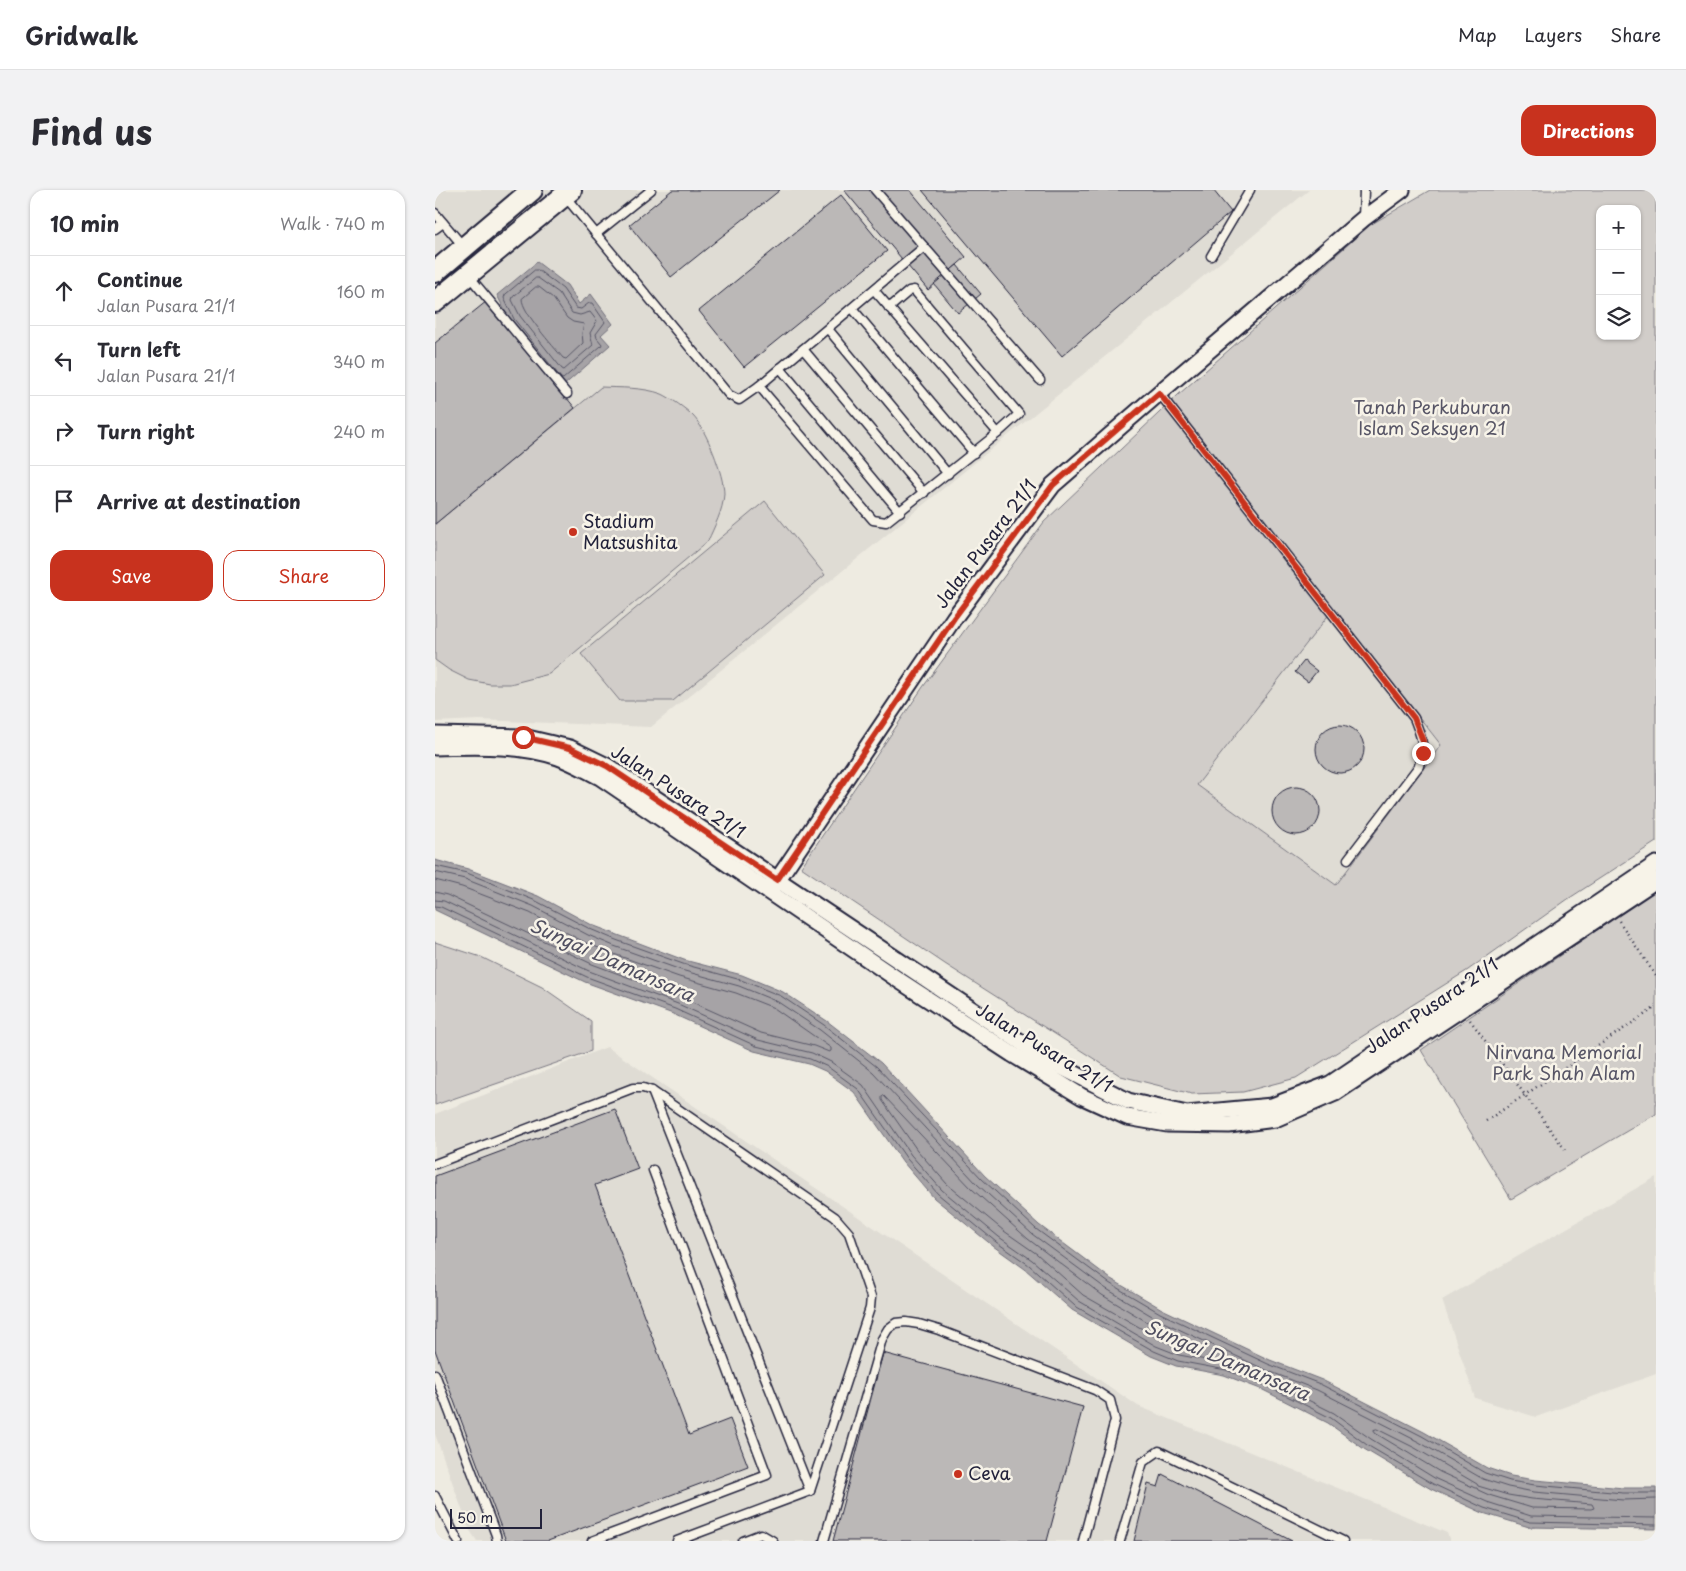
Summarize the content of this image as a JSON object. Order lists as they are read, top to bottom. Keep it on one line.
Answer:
{"streets":{"street":["Jalan Pusara 21/1"]},"water":["Sungai Damansara"],"parks":["Tanah Perkuburan Islam Seksyen 21","Nirvana Memorial Park Shah Alam"],"places":["Stadium Matsushita","Ceva"],"scale_bar":"50 m","page":{"header":"Gridwalk","nav":["Map","Layers","Share"],"title":"Find us","buttons":["Directions",["Save","Share"]],"heading":["10 min","Walk · 740 m"],"map_buttons":["+","−"],"list":[["Continue","Jalan Pusara 21/1","160 m"],["Turn left","Jalan Pusara 21/1","340 m"],["Turn right","240 m"],"Arrive at destination"],"scale":"50 m"}}
